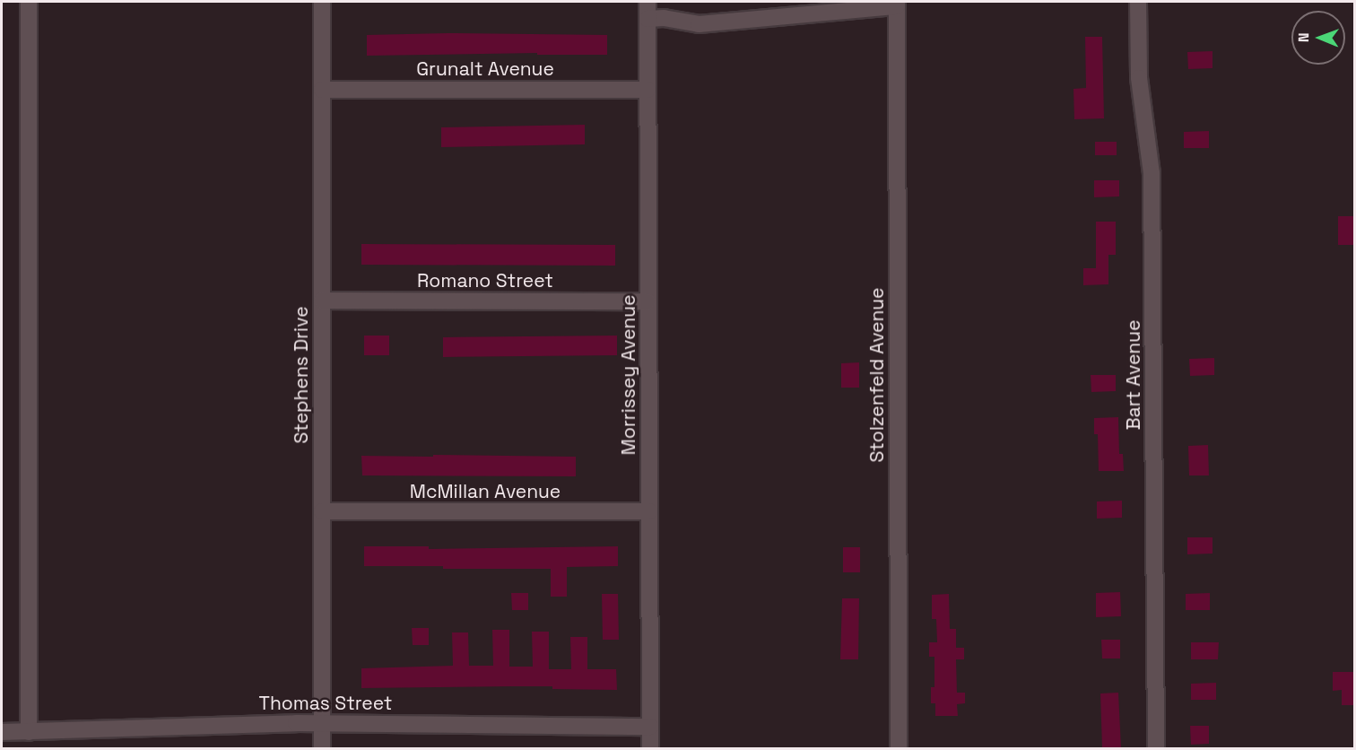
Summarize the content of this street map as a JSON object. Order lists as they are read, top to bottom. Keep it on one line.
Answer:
{"streets":{"street":["Grunalt Avenue","Romano Street","Stephens Drive","Morrissey Avenue","Stolzenfeld Avenue","Bart Avenue","McMillan Avenue","Thomas Street"]},"crossings":[["Grunalt Avenue","Stephens Drive"],["Grunalt Avenue","Morrissey Avenue"],["Romano Street","Stephens Drive"],["Romano Street","Morrissey Avenue"],["Stephens Drive","McMillan Avenue"],["Stephens Drive","Thomas Street"],["Morrissey Avenue","McMillan Avenue"],["Morrissey Avenue","Thomas Street"]],"north":"left"}
